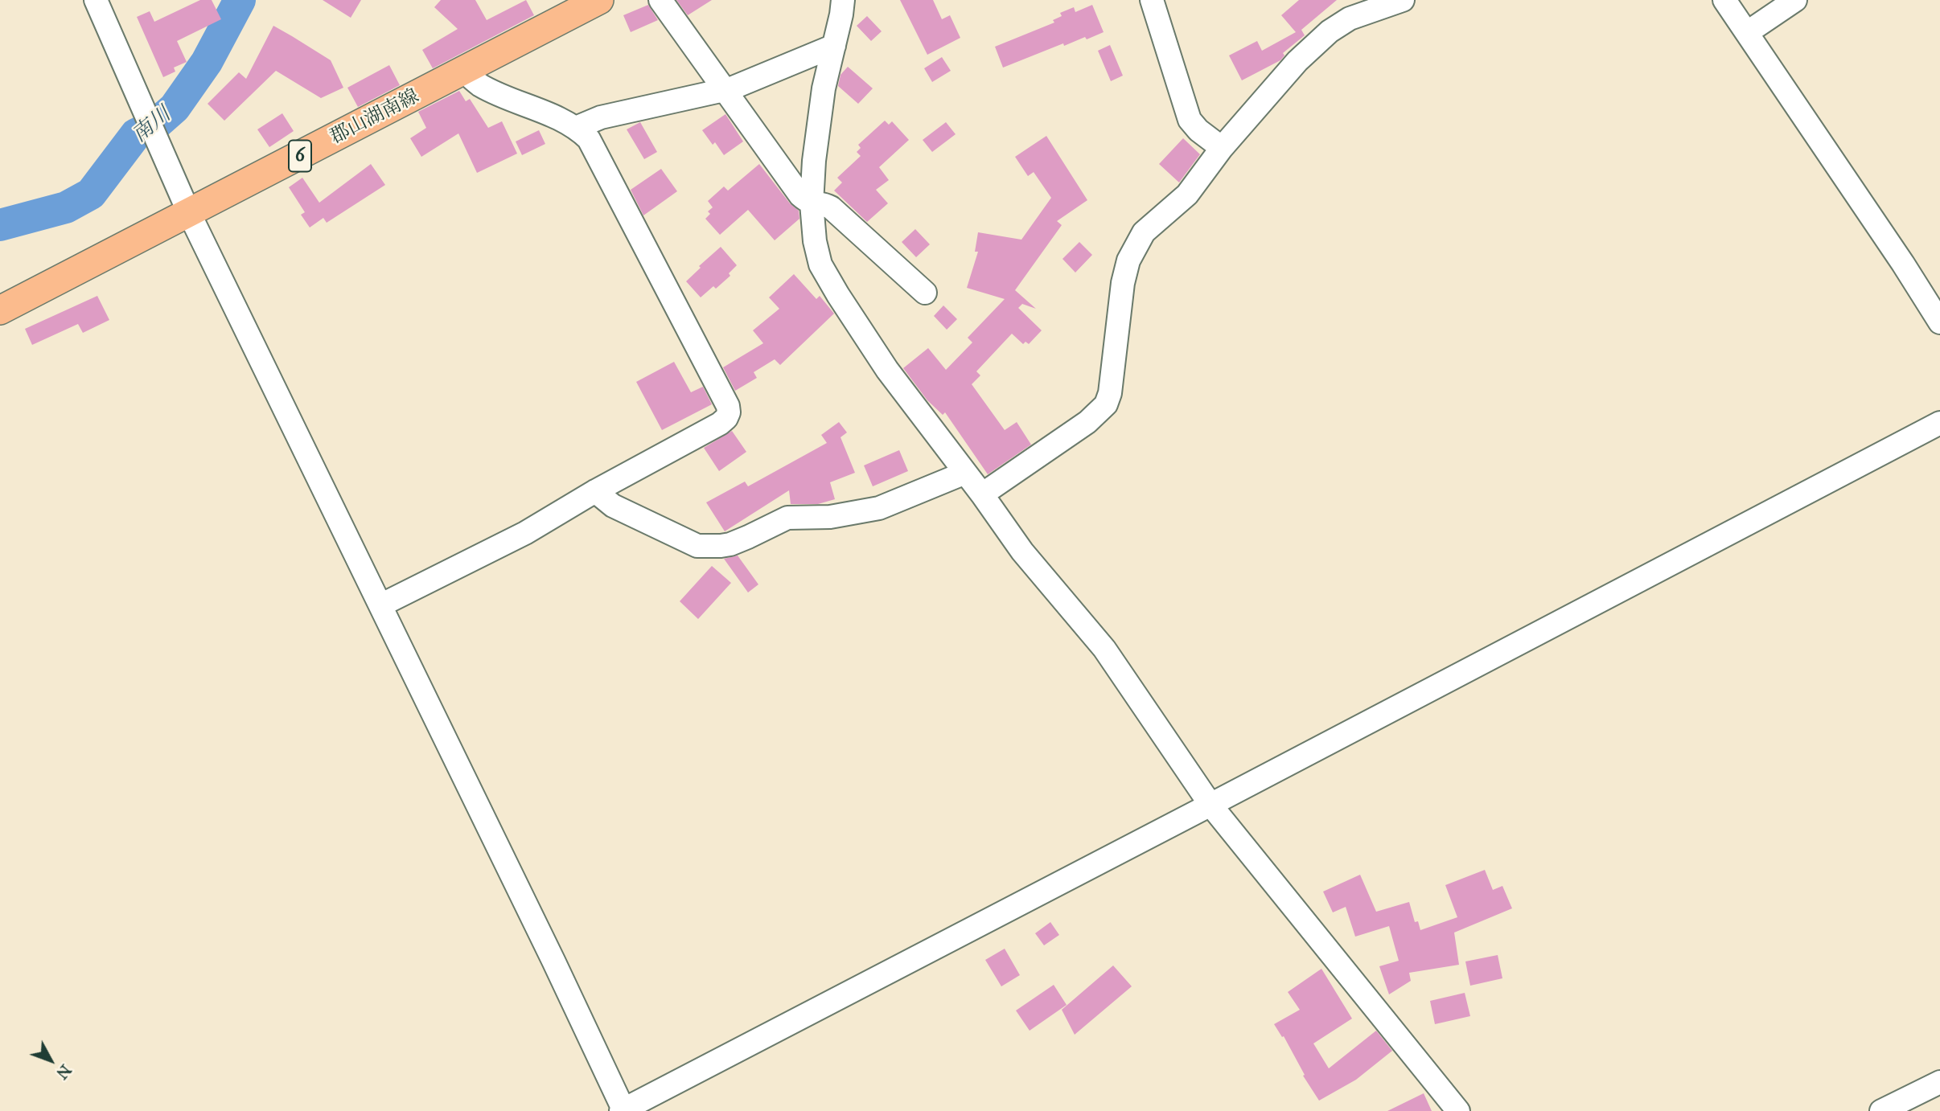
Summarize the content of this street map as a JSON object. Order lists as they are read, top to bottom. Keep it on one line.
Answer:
{"streets":{"main road":["郡山湖南線","6"]},"water":["南川"],"north":"bottom right"}
